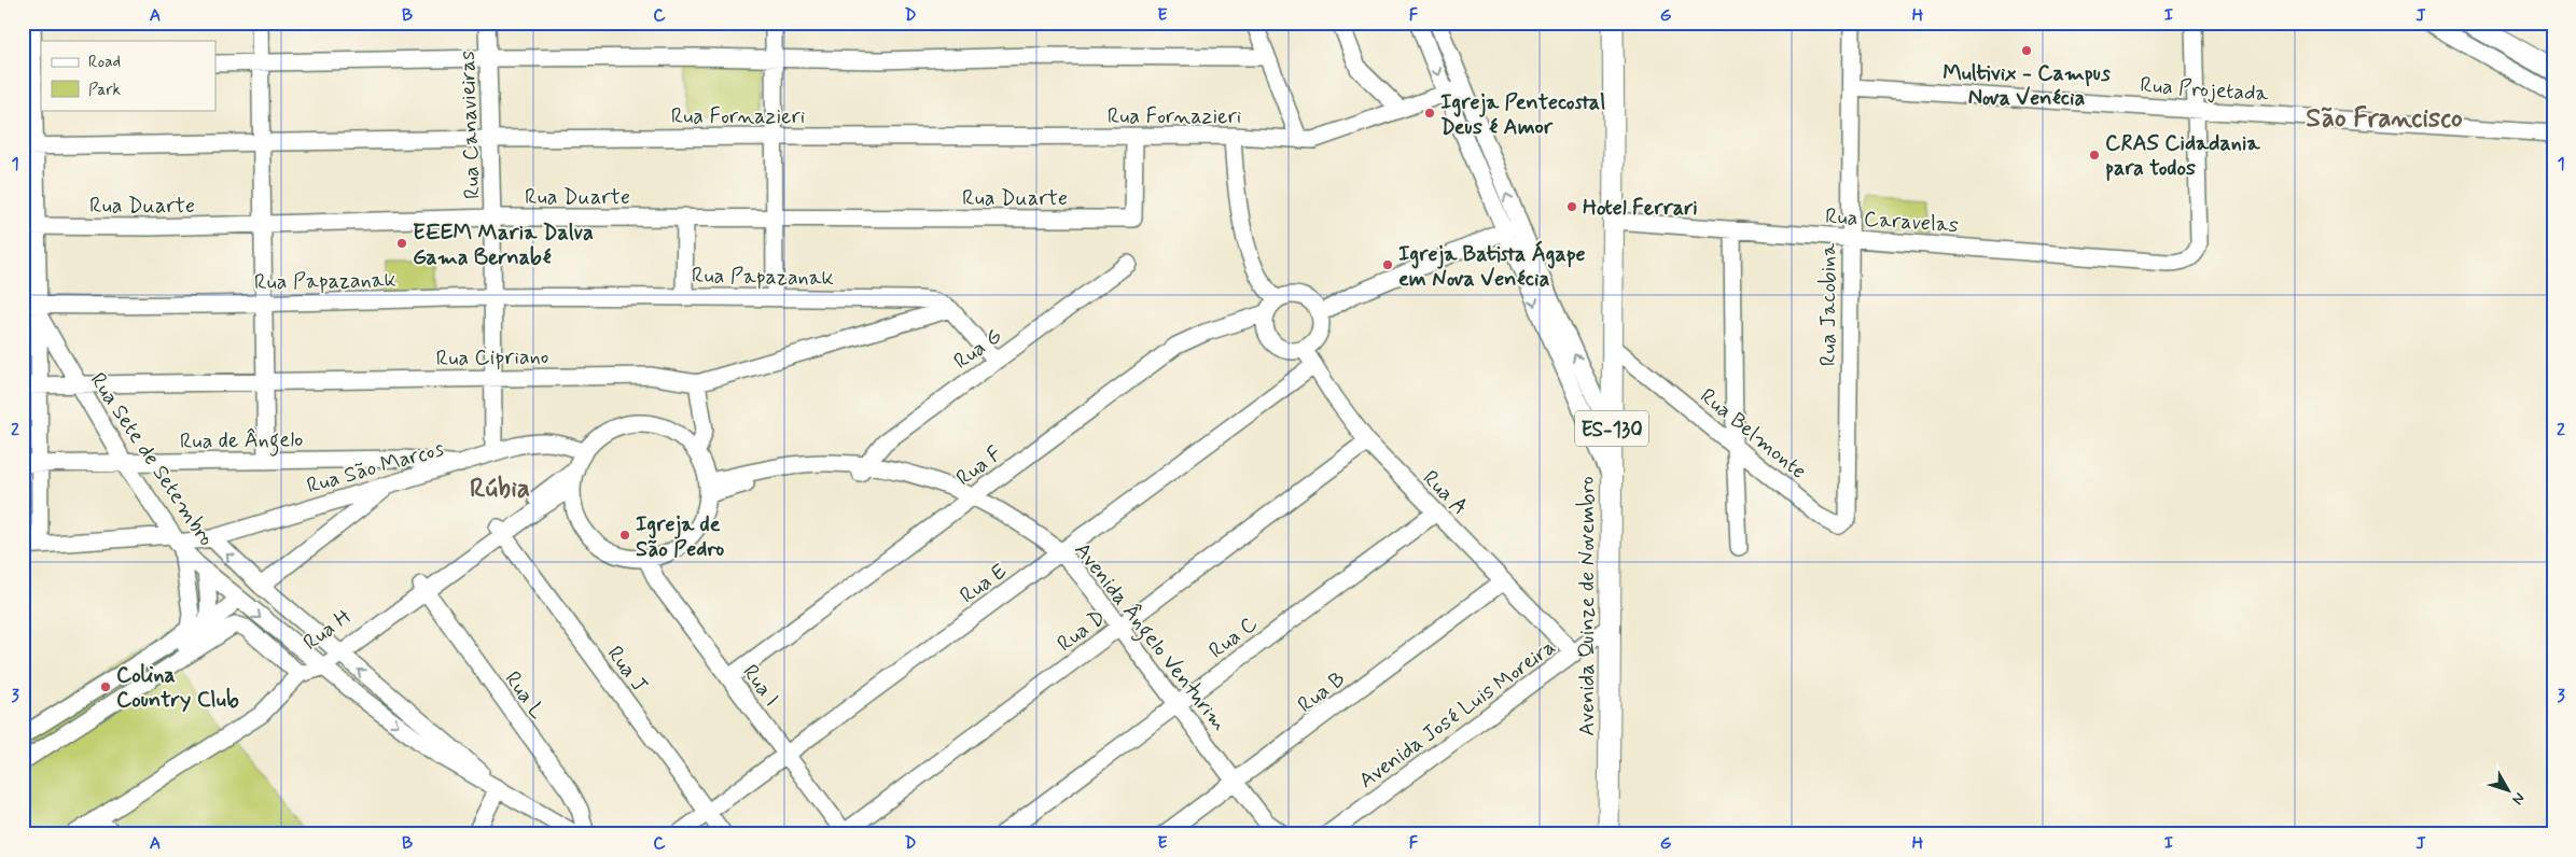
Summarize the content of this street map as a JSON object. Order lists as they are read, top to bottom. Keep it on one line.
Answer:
{"streets":{"main road":["ES-130","Avenida Quinze de Novembro"],"street":["Rua Projetada","Rua Fornazieri","Rua Canavieiras","Rua Duarte","Rua Caravelas","Rua Papazanak","Rua Jacobina","Rua G","Rua Cipriano","Rua Belmonte","Rua de Ângelo","Rua Sete de Setembro","Rua F","Rua São Marcos","Rua A","Rua E","Rua H","Rua D","Avenida Ângelo Venturim","Rua C","Rua J","Rua I","Rua B","Rua L","Avenida José Luis Moreira"]},"crossings":[["Rua Projetada","Rua Caravelas"],["Rua Projetada","Rua Jacobina"],["Rua Fornazieri","Rua Canavieiras"],["Rua Fornazieri","Rua Duarte"],["Rua Canavieiras","Rua Duarte"],["Rua Canavieiras","Rua Papazanak"],["Rua Canavieiras","Rua Cipriano"],["Rua Canavieiras","Rua São Marcos"],["Rua Caravelas","Rua Jacobina"],["Rua Caravelas","Avenida Quinze de Novembro"],["Rua Papazanak","Rua Cipriano"],["Rua Papazanak","Rua Sete de Setembro"],["Rua Jacobina","Rua Belmonte"],["Rua G","Avenida Ângelo Venturim"],["Rua Cipriano","Rua Sete de Setembro"],["Rua Belmonte","Avenida Quinze de Novembro"],["Rua de Ângelo","Rua Sete de Setembro"],["Rua de Ângelo","Rua São Marcos"],["Rua Sete de Setembro","Rua São Marcos"],["Rua Sete de Setembro","Rua H"],["Rua F","Rua A"],["Rua F","Avenida Ângelo Venturim"],["Rua F","Rua I"],["Rua São Marcos","Rua H"],["Rua São Marcos","Avenida Ângelo Venturim"],["Rua São Marcos","Rua I"],["Rua A","Rua E"],["Rua A","Rua D"],["Rua A","Rua C"],["Rua A","Rua B"],["Rua A","Avenida José Luis Moreira"],["Rua E","Avenida Ângelo Venturim"],["Rua E","Rua J"],["Rua E","Rua I"],["Avenida Quinze de Novembro","Avenida José Luis Moreira"],["Rua H","Avenida Ângelo Venturim"],["Rua H","Rua J"],["Rua H","Rua I"],["Rua H","Rua L"],["Rua D","Avenida Ângelo Venturim"],["Rua D","Rua I"],["Avenida Ângelo Venturim","Rua C"],["Avenida Ângelo Venturim","Rua I"],["Avenida Ângelo Venturim","Rua B"]],"districts":["São Francisco","Rúbia"],"places":["Multivix - Campus Nova Venécia","Igreja Pentecostal Deus é Amor","CRAS Cidadania para todos","Hotel Ferrari","EEEM Maria Dalva Gama Bernabé","Igreja Batista Ágape em Nova Venécia","Igreja de São Pedro","Colina Country Club"],"legend":["Road","Park"],"north":"bottom right","grid":{"columns":["A","B","C","D","E","F","G","H","I","J"],"rows":["1","2","3"]}}
